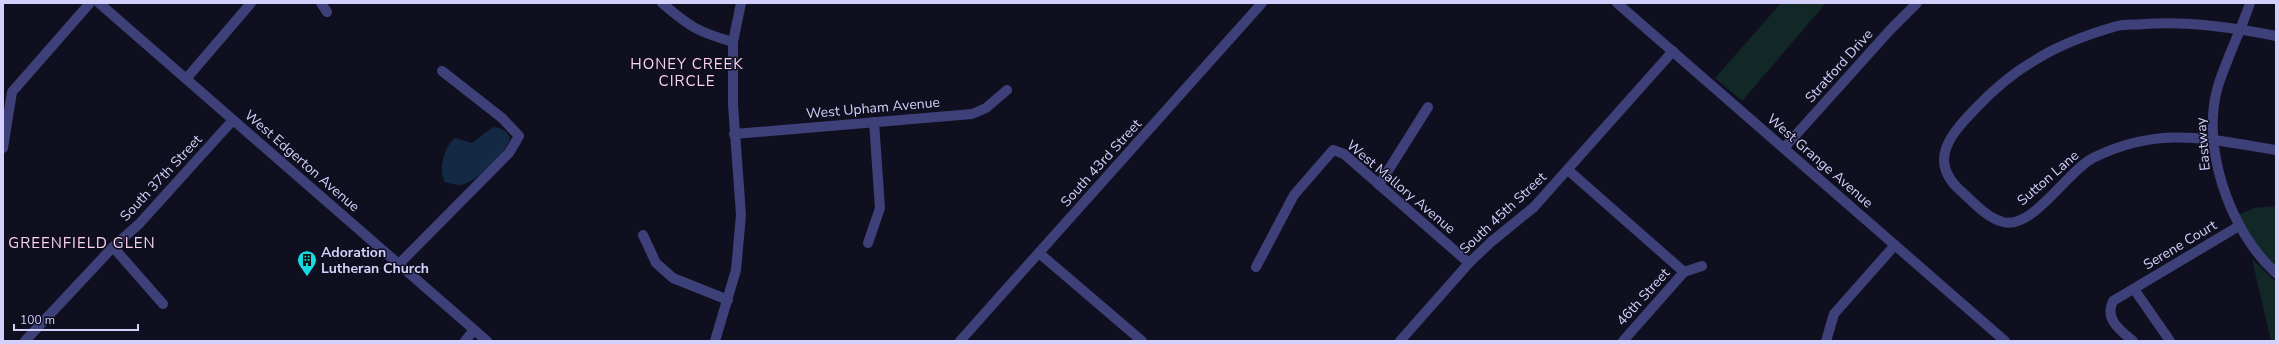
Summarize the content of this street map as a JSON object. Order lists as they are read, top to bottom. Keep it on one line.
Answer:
{"streets":{"street":["Stratford Drive","West Upham Avenue","Eastway","West Edgerton Avenue","West Grange Avenue","South 43rd Street","South 37th Street","Sutton Lane","West Mallory Avenue","South 45th Street","Serene Court","46th Street"]},"crossings":[["Stratford Drive","West Grange Avenue"],["Eastway","Sutton Lane"],["Eastway","Serene Court"],["West Edgerton Avenue","South 37th Street"],["West Grange Avenue","South 45th Street"],["West Mallory Avenue","South 45th Street"]],"districts":["HONEY CREEK CIRCLE","GREENFIELD GLEN"],"places":{"building":["Adoration Lutheran Church"]},"scale_bar":"100 m"}
